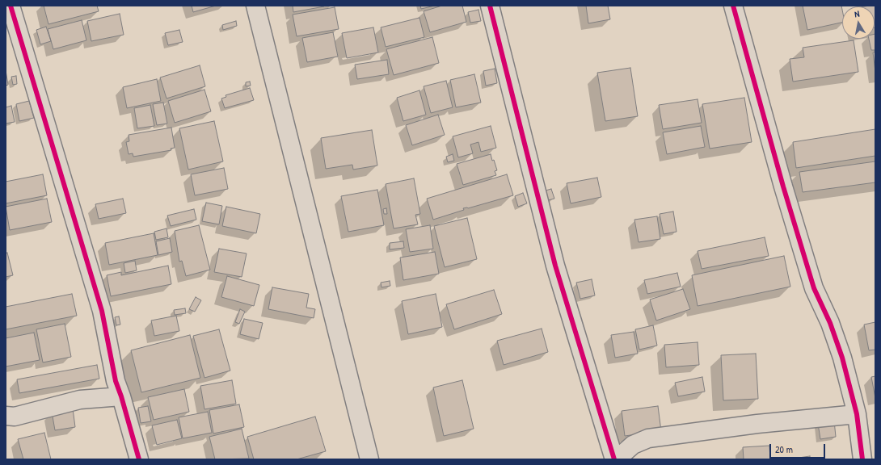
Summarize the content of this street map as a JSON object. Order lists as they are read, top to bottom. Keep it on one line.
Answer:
{"scale_bar":"20 m","north":"top"}
